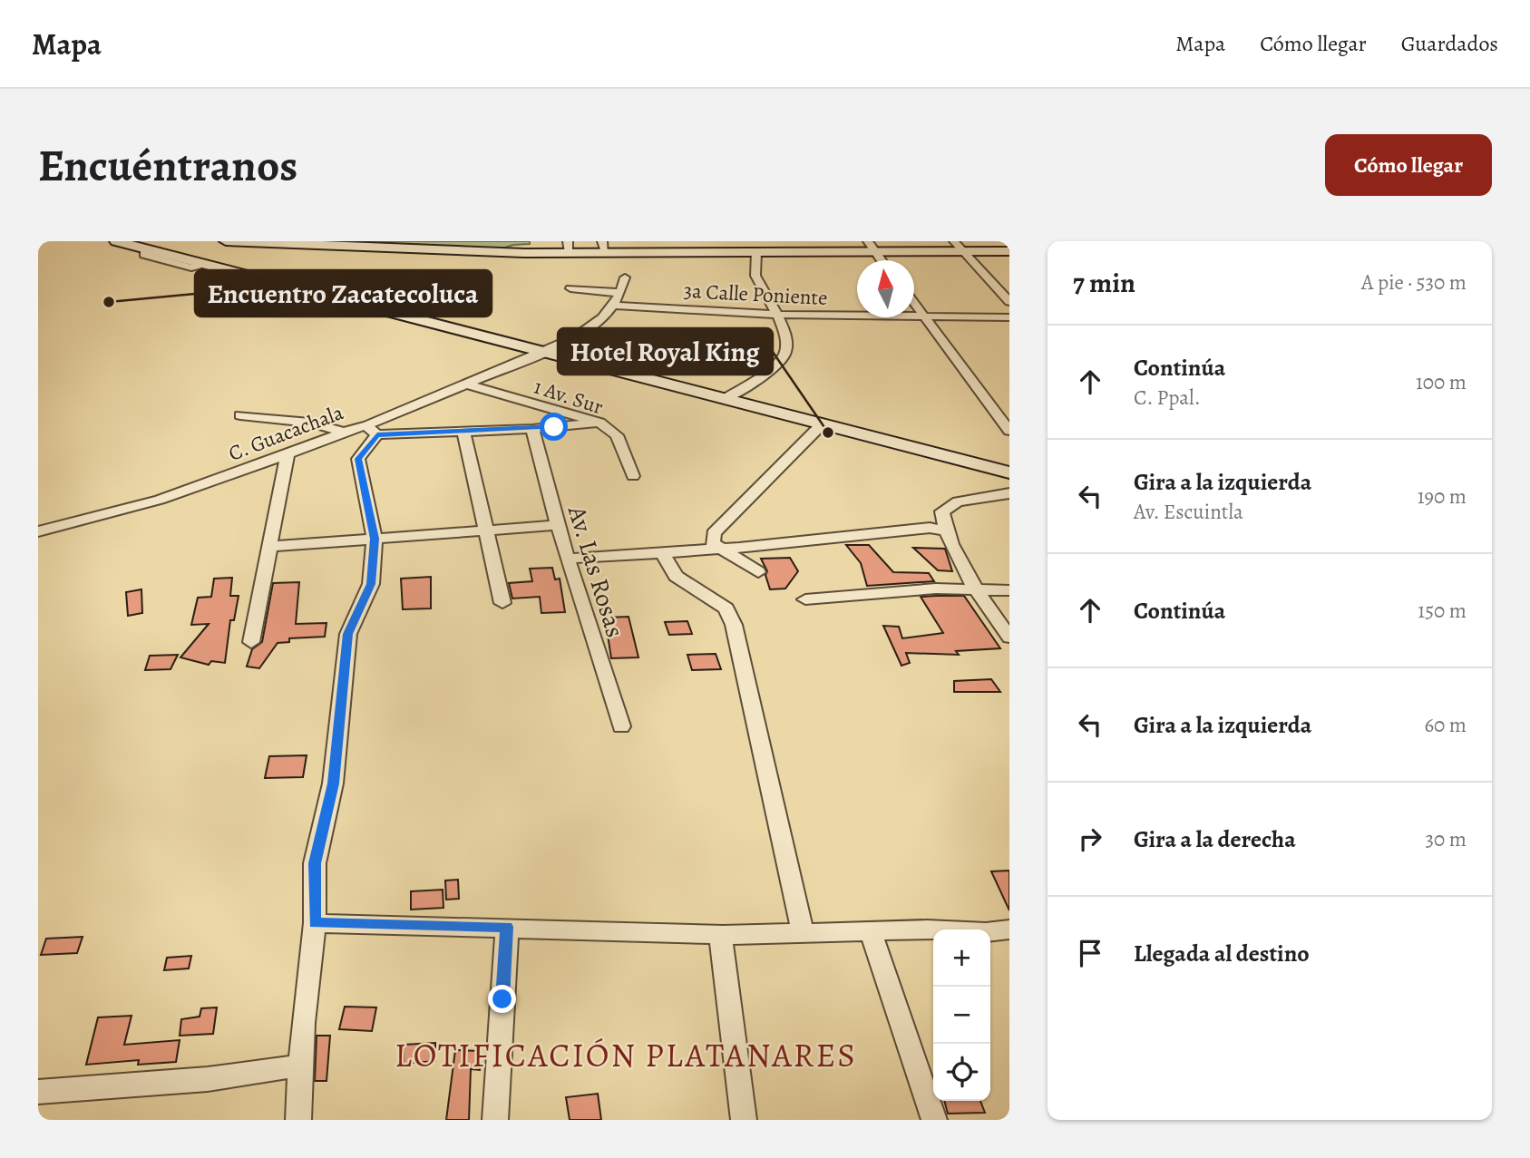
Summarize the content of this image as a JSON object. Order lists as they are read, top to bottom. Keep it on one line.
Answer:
{"streets":{"street":["3a Calle Poniente","1 Av. Sur","C. Guacachala","Av. Las Rosas"]},"crossings":[["3a Calle Poniente","C. Guacachala"],["1 Av. Sur","C. Guacachala"]],"districts":["LOTIFICACIÓN PLATANARES"],"places":["Encuentro Zacatecoluca","Hotel Royal King"],"north":"top","page":{"header":"Mapa","nav":["Mapa","Cómo llegar","Guardados"],"buttons":"Cómo llegar","title":"Encuéntranos","heading":["7 min","A pie · 530 m"],"list":[["Continúa","C. Ppal.","100 m"],["Gira a la izquierda","Av. Escuintla","190 m"],["Continúa","150 m"],["Gira a la izquierda","60 m"],["Gira a la derecha","30 m"],"Llegada al destino"],"map_buttons":["+","−"]}}
